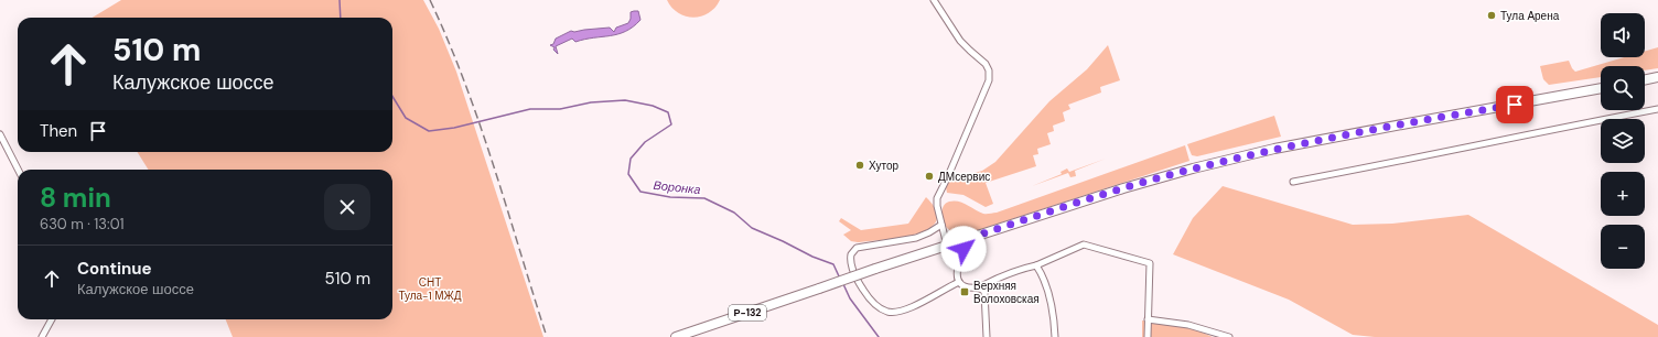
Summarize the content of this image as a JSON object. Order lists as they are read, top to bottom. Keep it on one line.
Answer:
{"streets":{"main road":["Р-132"]},"water":["Воронка"],"parks":["СНТ Тула-1 МЖД"],"places":{"other":["Тула Арена","Хутор","ДМсервис"],"transit":["Верхняя Волоховская"]},"page":{"map_buttons":["+","−"],"turn":["510 m","Калужское шоссе"],"then":"Then","heading":["8 min","630 m · 13:01"],"list":[{"name":"Continue","note":"Калужское шоссе","value":"510 m"}]}}
